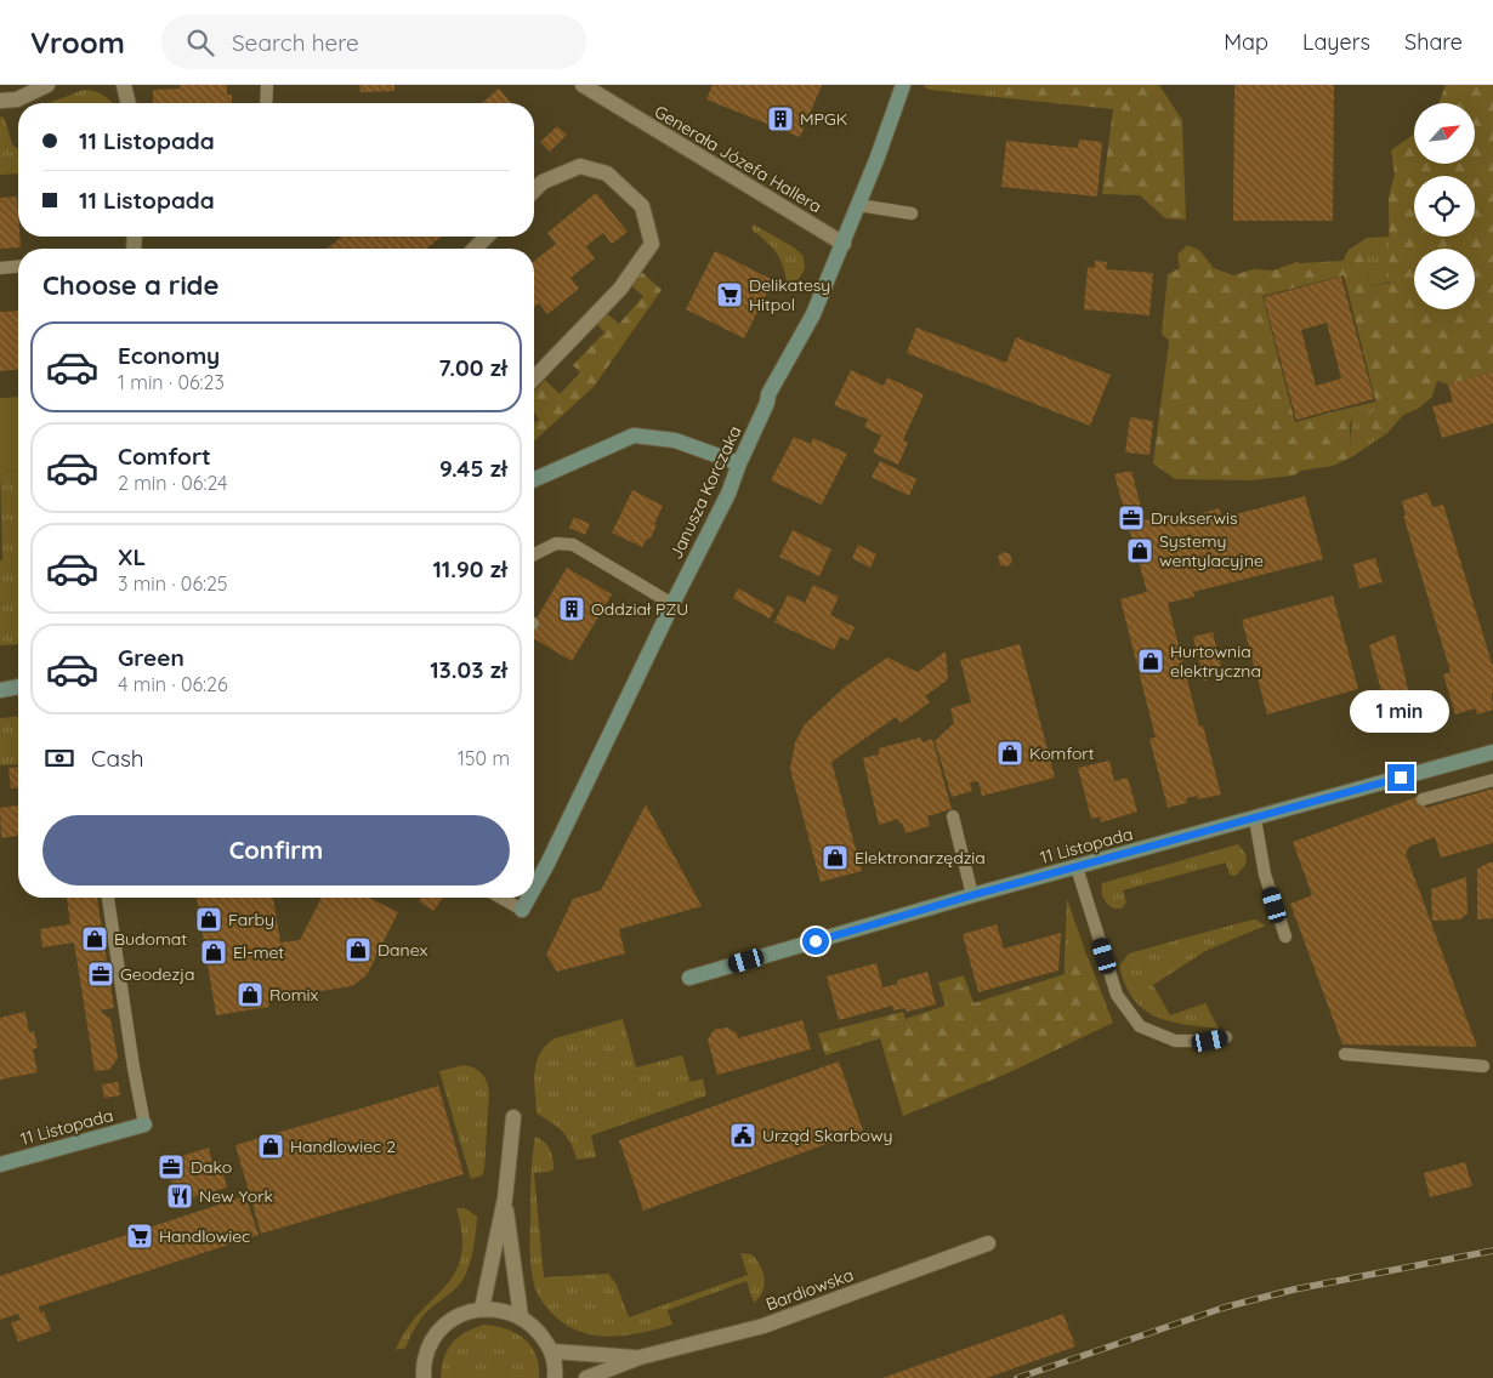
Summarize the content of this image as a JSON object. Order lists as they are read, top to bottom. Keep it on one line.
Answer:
{"streets":{"street":["Generała Józefa Hallera","Janusza Korczaka","11 Listopada","Bardiowska"]},"crossings":[["Generała Józefa Hallera","Janusza Korczaka"]],"places":{"building":["MPGK","Oddział PZU"],"supermarket":["Delikatesy Hitpol","Handlowiec"],"office":["Drukserwis","Geodezja","Dako"],"shop":["Systemy wentylacyjne","Hurtownia elektryczna","Komfort","Elektronarzędzia","Farby","Budomat","Danex","El-met","Romix","Handlowiec 2"],"public building":["Urząd Skarbowy"],"restaurant":["New York"]},"north":"top right","page":{"header":"Vroom","search":"Search here","nav":["Map","Layers","Share"],"banner":["11 Listopada","11 Listopada"],"heading":"Choose a ride","list":[{"name":"Economy","note":"1 min · 06:23","value":"7.00 zł"},{"name":"Comfort","note":"2 min · 06:24","value":"9.45 zł"},{"name":"XL","note":"3 min · 06:25","value":"11.90 zł"},{"name":"Green","note":"4 min · 06:26","value":"13.03 zł"}],"bubble":"1 min","pay":["Cash","150 m"],"buttons":"Confirm"}}
